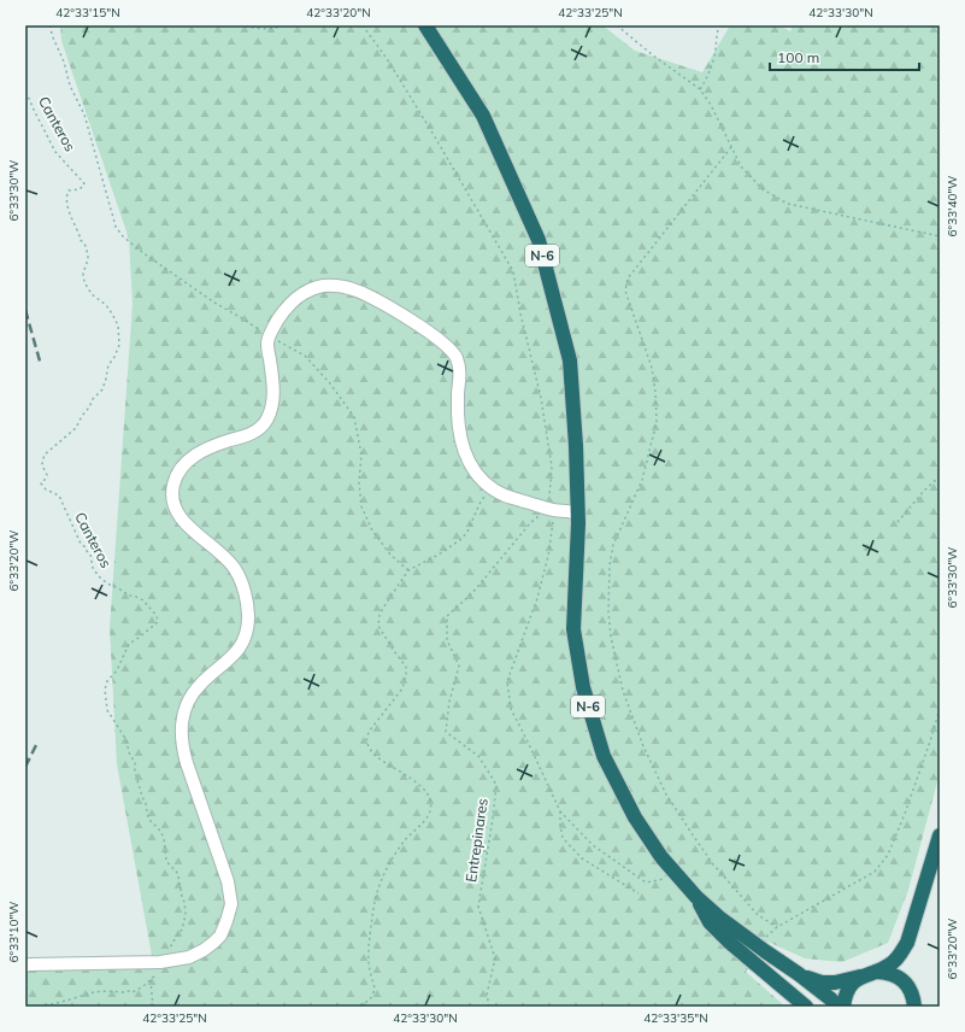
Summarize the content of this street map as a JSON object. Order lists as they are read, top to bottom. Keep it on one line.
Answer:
{"streets":{"highway":["N-6"],"path":["Canteros","Entrepinares"]},"scale_bar":"100 m","coordinates":["42°33'15\"N","42°33'20\"N","42°33'25\"N","42°33'30\"N","6°33'30\"W","6°33'40\"W","6°33'20\"W","6°33'10\"W","42°33'35\"N"]}
